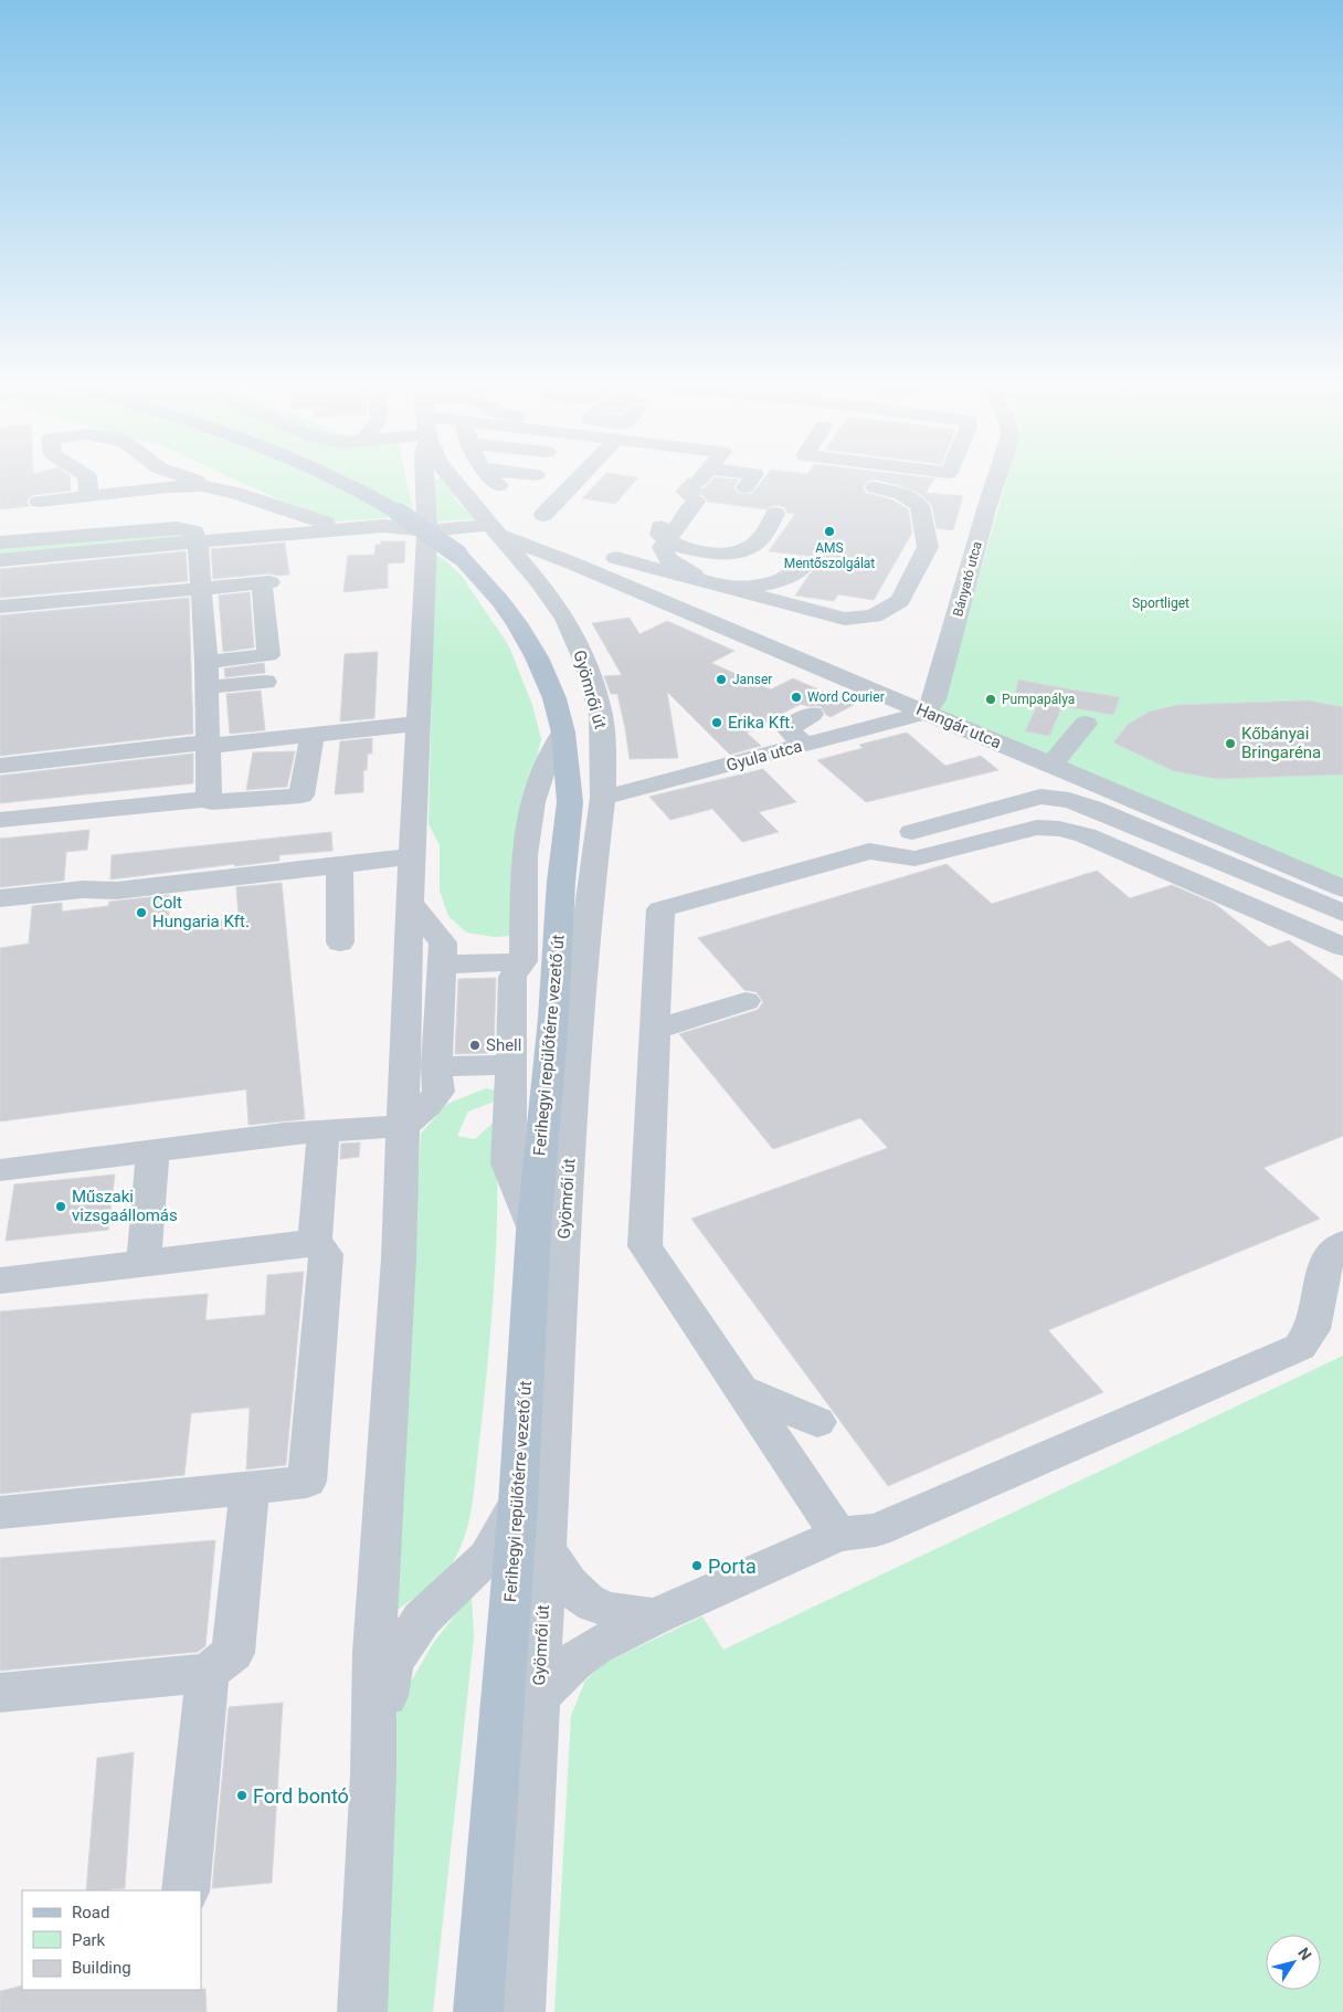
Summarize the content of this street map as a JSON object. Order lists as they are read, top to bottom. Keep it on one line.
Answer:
{"streets":{"main road":["Ferihegyi repülőtérre vezető út"],"street":["Bányató utca","Gyömrői út","Hangár utca","Gyula utca"]},"crossings":[["Bányató utca","Hangár utca"],["Bányató utca","Gyula utca"],["Gyömrői út","Hangár utca"],["Gyömrői út","Gyula utca"],["Hangár utca","Gyula utca"]],"parks":["Sportliget"],"places":["AMS Mentőszolgálat","Janser","Word Courier","Pumpapálya","Erika Kft.","Kőbányai Bringaréna","Colt Hungaria Kft.","Shell","Műszaki vizsgaállomás","Porta","Ford bontó"],"legend":["Road","Park","Building"],"north":"top right"}
